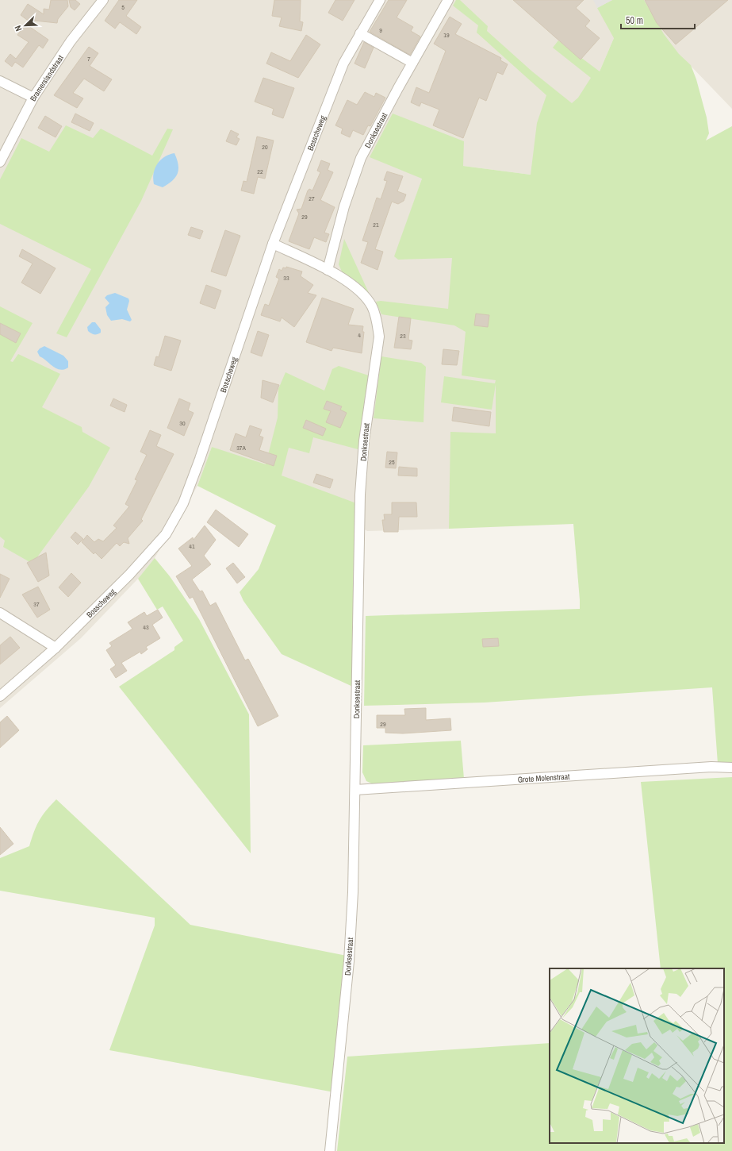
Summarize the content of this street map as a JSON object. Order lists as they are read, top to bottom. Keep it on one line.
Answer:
{"streets":{"street":["Bramerslandstraat","Donksestraat","Bosscheweg","Grote Molenstraat"]},"crossings":[["Donksestraat","Bosscheweg"],["Donksestraat","Grote Molenstraat"]],"house_numbers":["5","9","19","7","20","22","27","29","21","33","4","23","30","37A","25","41","37","43","29"],"scale_bar":"50 m","north":"bottom left"}
